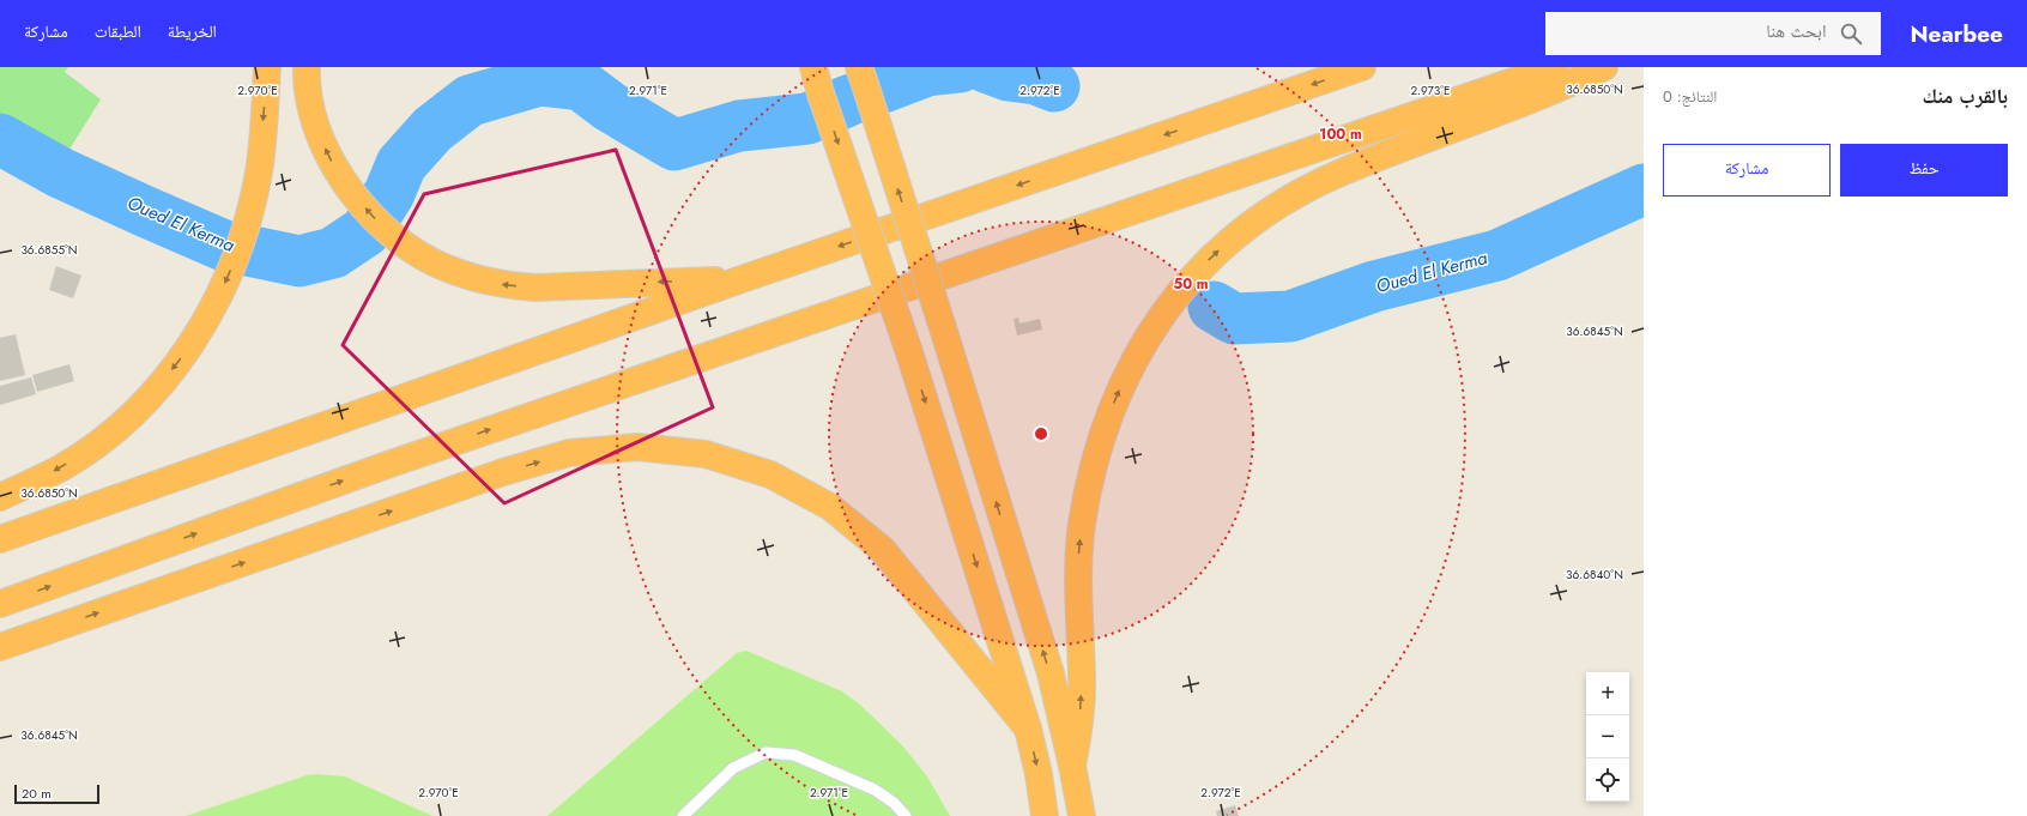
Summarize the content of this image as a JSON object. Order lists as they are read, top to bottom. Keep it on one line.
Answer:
{"water":["Oued El Kerma"],"scale_bar":"20 m","page":{"header":"Nearbee","search":"ابحث هنا","nav":["الخريطة","الطبقات","مشاركة"],"heading":["بالقرب منك","النتائج: 0"],"buttons":["حفظ","مشاركة"],"map_buttons":["+","−"],"scale":"20 m"},"coordinates":["36.6850°N","2.970°E","2.971°E","2.972°E","2.973°E","36.6855°N","36.6845°N","36.6840°N"],"rings":["100 m","50 m"]}
